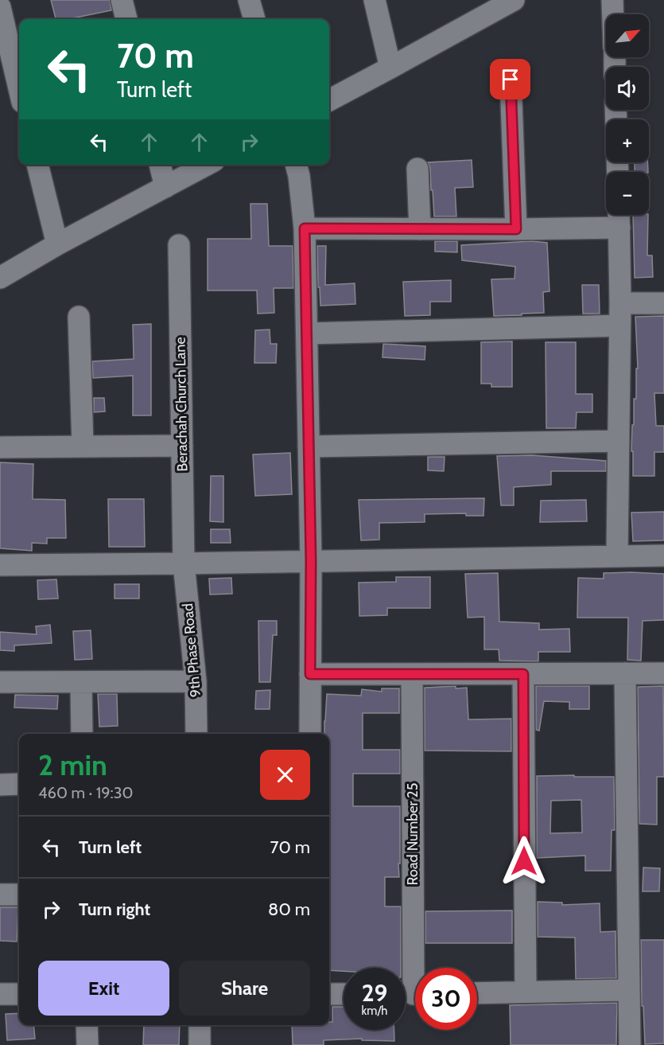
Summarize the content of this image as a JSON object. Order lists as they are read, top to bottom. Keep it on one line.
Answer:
{"streets":{"street":["Berachah Church Lane","9th Phase Road","Road Number 25"]},"crossings":[["Berachah Church Lane","9th Phase Road"]],"north":"top right","page":{"map_buttons":["+","−"],"turn":["70 m","Turn left"],"heading":["2 min","460 m · 19:30"],"list":[{"name":"Turn left","value":"70 m"},{"name":"Turn right","value":"80 m"}],"buttons":["Exit","Share"],"speed":"29 km/h","limit":"30"}}
